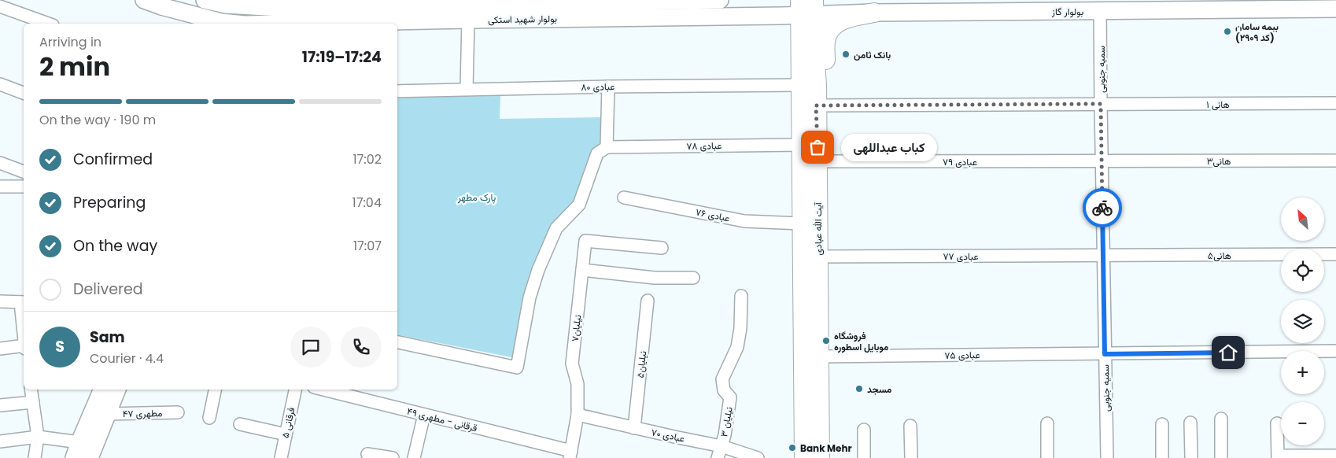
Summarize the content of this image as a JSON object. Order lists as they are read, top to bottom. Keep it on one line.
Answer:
{"streets":{"main road":["بولوار گاز","بولوار شهید استکی","آیت الله عبادی"],"street":["سمیه جنوبی","عبادی ۸۰","هانی ۱","عبادی ۷۸","هانی۳","عبادی ۷۹","عبادی ۷۶","هانی۵","عبادی ۷۷","نیلیان۷","عبادی ۷۵","نیلیان۵","مطهری ۴۷","قرقانی - مطهری ۴۹","نیلیان ۳","فرقانی ۵","عبادی ۷۰"]},"crossings":[["بولوار گاز","بولوار شهید استکی"],["بولوار گاز","سمیه جنوبی"],["بولوار گاز","آیت الله عبادی"],["بولوار شهید استکی","آیت الله عبادی"],["سمیه جنوبی","هانی ۱"],["سمیه جنوبی","هانی۳"],["سمیه جنوبی","عبادی ۷۹"],["سمیه جنوبی","هانی۵"],["سمیه جنوبی","عبادی ۷۷"],["سمیه جنوبی","عبادی ۷۵"],["عبادی ۸۰","آیت الله عبادی"],["هانی ۱","آیت الله عبادی"],["عبادی ۷۸","آیت الله عبادی"],["هانی۳","عبادی ۷۹"],["عبادی ۷۹","آیت الله عبادی"],["عبادی ۷۶","آیت الله عبادی"],["آیت الله عبادی","عبادی ۷۷"],["آیت الله عبادی","عبادی ۷۵"],["هانی۵","عبادی ۷۷"],["نیلیان۷","قرقانی - مطهری ۴۹"],["نیلیان۷","عبادی ۷۰"],["نیلیان۵","عبادی ۷۰"],["نیلیان ۳","عبادی ۷۰"]],"parks":["پارک مطهر"],"places":["بیمه سامان (کد ۲۹۰۹)","بانک ثامن","کباب عبداللهی","فروشگاه موبایل اسطوره","مسجد","Bank Mehr"],"north":"top left","page":{"heading":["2 min","Arriving in","17:19–17:24"],"panel":["Sam","Courier · 4.4"],"bar":"On the way · 190 m","bubble":"کباب عبداللهی","list":[["Confirmed","17:02"],["Preparing","17:04"],["On the way","17:07"],"Delivered"],"map_buttons":["+","−"],"round":"S"}}
